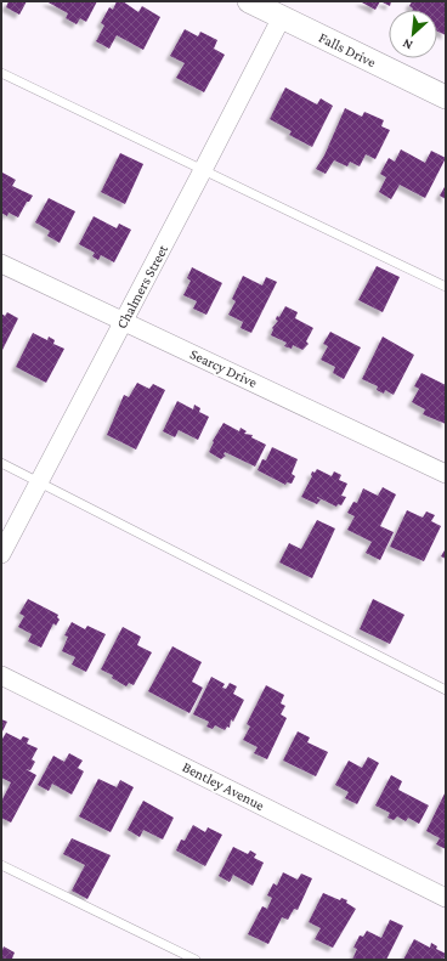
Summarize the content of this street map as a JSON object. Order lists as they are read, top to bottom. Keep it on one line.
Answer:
{"streets":{"street":["Falls Drive","Chalmers Street","Searcy Drive","Bentley Avenue"]},"crossings":[["Falls Drive","Chalmers Street"],["Chalmers Street","Searcy Drive"]],"north":"bottom left"}
